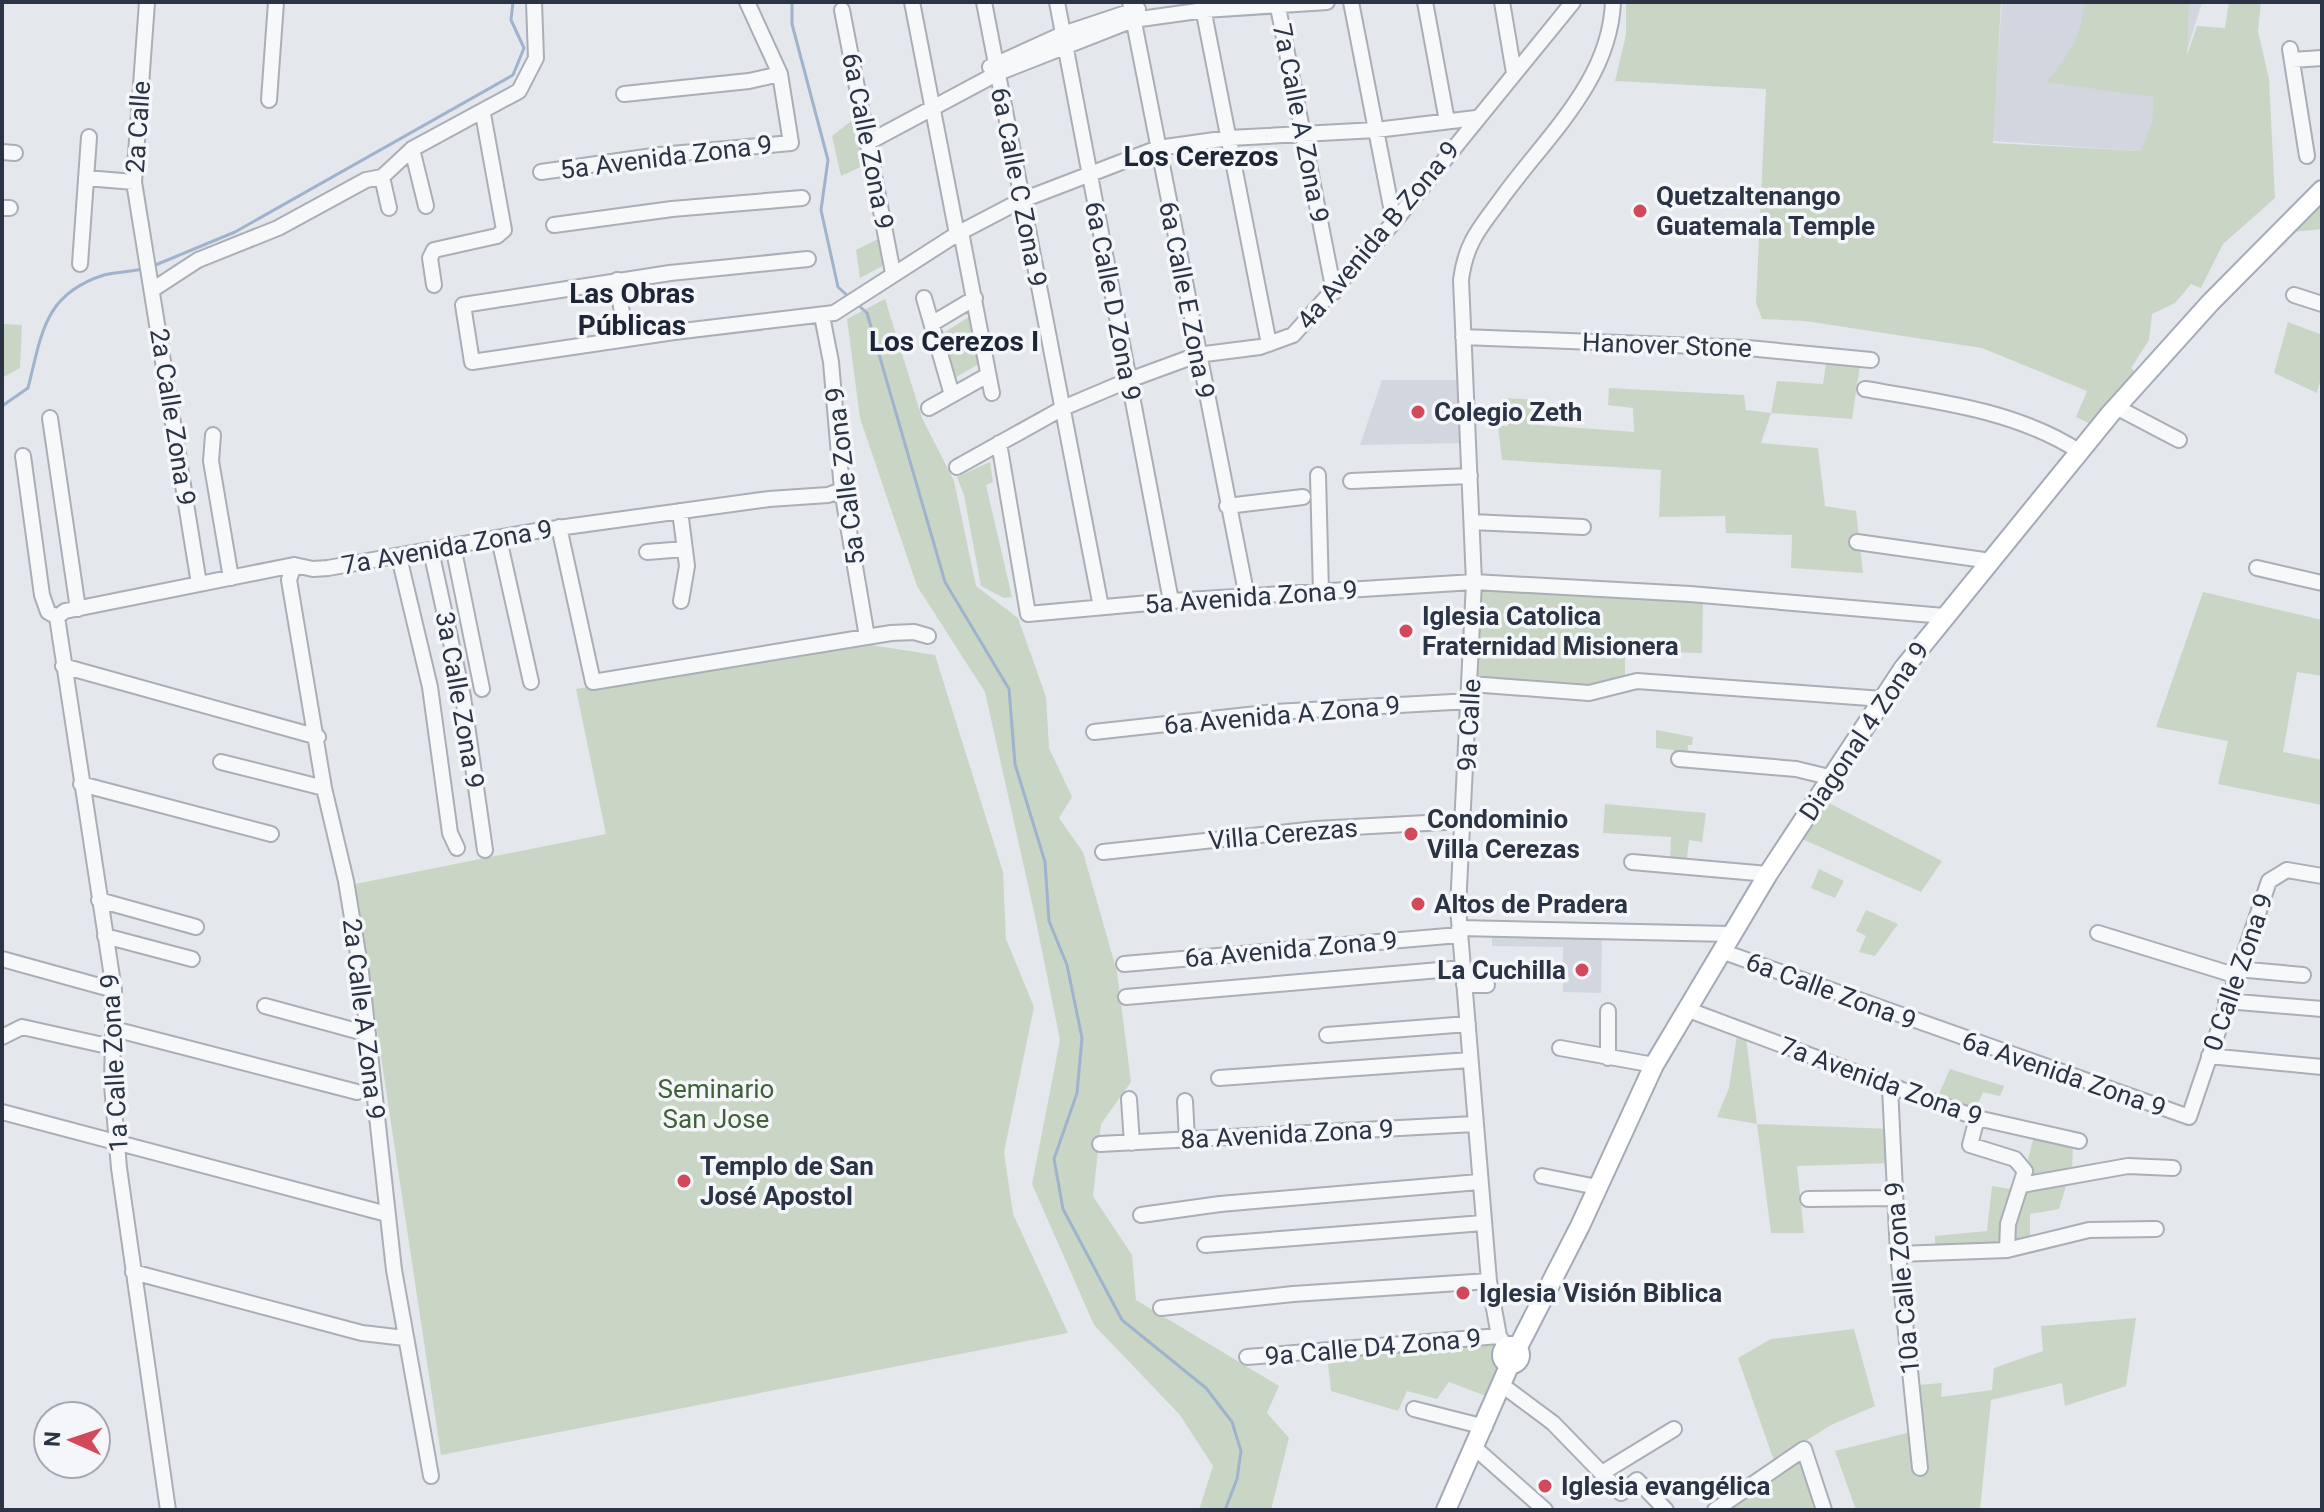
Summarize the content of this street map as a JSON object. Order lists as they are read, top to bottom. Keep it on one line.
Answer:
{"streets":{"main road":["Diagonal 4 Zona 9"],"street":["7a Calle A Zona 9","2a Calle","6a Calle Zona 9","5a Avenida Zona 9","6a Calle C Zona 9","4a Avenida B Zona 9","6a Calle E Zona 9","6a Calle D Zona 9","Hanover Stone","2a Calle Zona 9","5a Calle Zona 9","7a Avenida Zona 9","3a Calle Zona 9","6a Avenida A Zona 9","9a Calle","Villa Cerezas","6a Avenida Zona 9","0 Calle Zona 9","2a Calle A Zona 9","1a Calle Zona 9","8a Avenida Zona 9","10a Calle Zona 9","9a Calle D4 Zona 9"]},"crossings":[["7a Calle A Zona 9","4a Avenida B Zona 9"],["2a Calle","2a Calle Zona 9"],["6a Calle Zona 9","Diagonal 4 Zona 9"],["6a Calle Zona 9","6a Avenida Zona 9"],["5a Avenida Zona 9","6a Calle C Zona 9"],["5a Avenida Zona 9","4a Avenida B Zona 9"],["5a Avenida Zona 9","6a Calle E Zona 9"],["5a Avenida Zona 9","6a Calle D Zona 9"],["5a Avenida Zona 9","9a Calle"],["5a Avenida Zona 9","Diagonal 4 Zona 9"],["6a Calle C Zona 9","4a Avenida B Zona 9"],["4a Avenida B Zona 9","6a Calle E Zona 9"],["4a Avenida B Zona 9","6a Calle D Zona 9"],["Hanover Stone","9a Calle"],["2a Calle Zona 9","7a Avenida Zona 9"],["5a Calle Zona 9","7a Avenida Zona 9"],["7a Avenida Zona 9","3a Calle Zona 9"],["7a Avenida Zona 9","Diagonal 4 Zona 9"],["7a Avenida Zona 9","2a Calle A Zona 9"],["7a Avenida Zona 9","1a Calle Zona 9"],["7a Avenida Zona 9","10a Calle Zona 9"],["6a Avenida A Zona 9","9a Calle"],["9a Calle","Diagonal 4 Zona 9"],["9a Calle","Villa Cerezas"],["9a Calle","6a Avenida Zona 9"],["9a Calle","8a Avenida Zona 9"],["9a Calle","9a Calle D4 Zona 9"],["Diagonal 4 Zona 9","6a Avenida Zona 9"],["Diagonal 4 Zona 9","9a Calle D4 Zona 9"],["6a Avenida Zona 9","0 Calle Zona 9"]],"districts":["Los Cerezos","Las Obras Públicas","Los Cerezos I"],"parks":["Seminario San Jose"],"places":["Quetzaltenango Guatemala Temple","Colegio Zeth","Iglesia Catolica Fraternidad Misionera","Condominio Villa Cerezas","Altos de Pradera","La Cuchilla","Templo de San José Apostol","Iglesia Visión Biblica","Iglesia evangélica"],"north":"left"}
